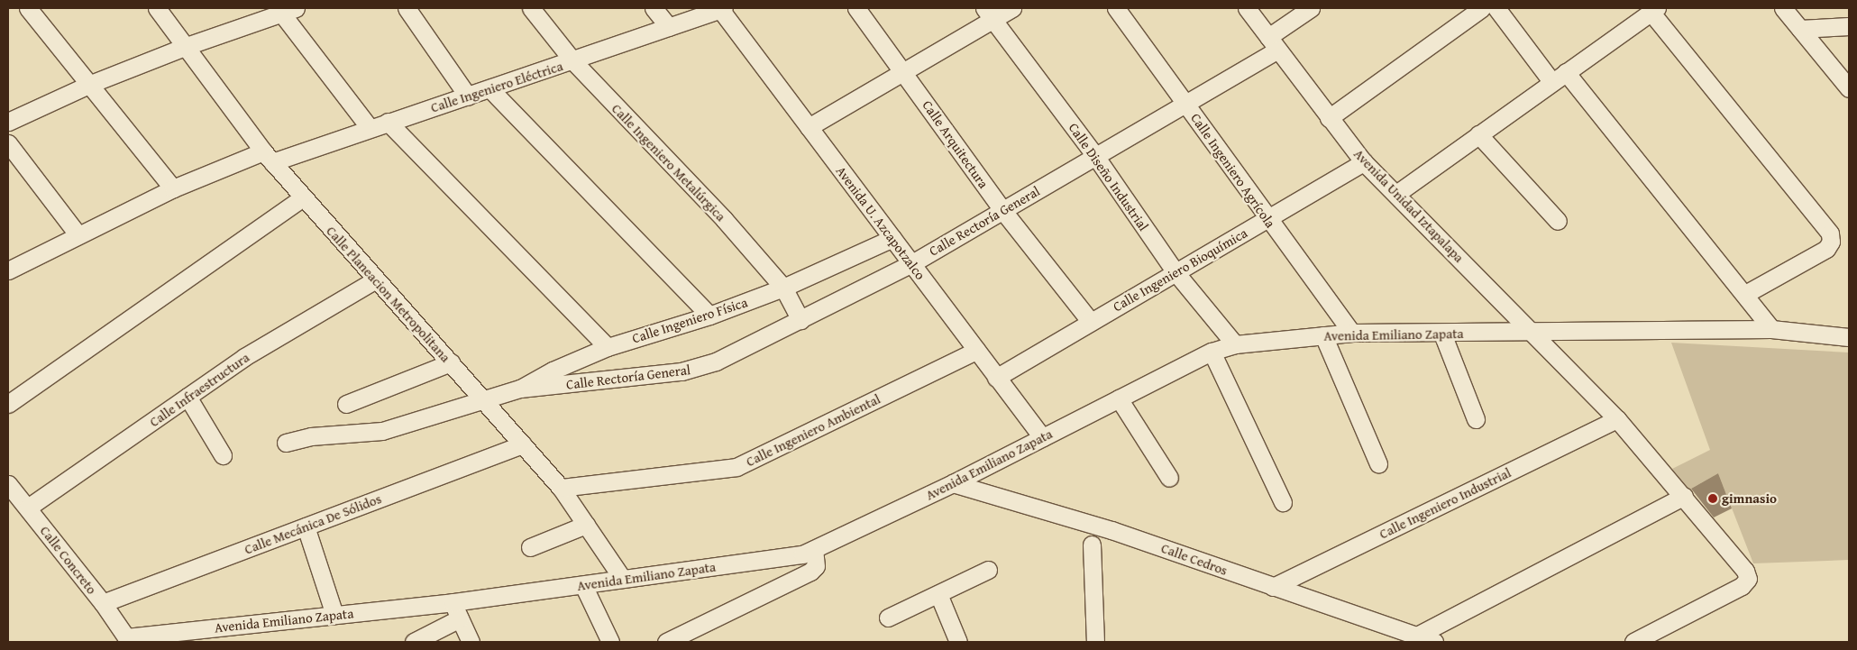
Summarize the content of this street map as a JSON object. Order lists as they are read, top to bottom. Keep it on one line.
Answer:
{"streets":{"street":["Calle Ingeniero Eléctrica","Calle Arquitectura","Calle Ingeniero Metalúrgica","Calle Ingeniero Agrícola","Calle Diseño Industrial","Avenida Unidad Iztapalapa","Calle Rectoría General","Avenida U. Azcapotzalco","Calle Ingeniero Bioquímica","Calle Planeacion Metropolitana","Calle Ingeniero Física","Avenida Emiliano Zapata","Calle Infraestructura","Calle Ingeniero Ambiental","Calle Ingeniero Industrial","Calle Mecánica De Sólidos","Calle Cedros","Calle Concreto"]},"crossings":[["Calle Ingeniero Eléctrica","Calle Ingeniero Metalúrgica"],["Calle Ingeniero Eléctrica","Avenida U. Azcapotzalco"],["Calle Ingeniero Eléctrica","Calle Planeacion Metropolitana"],["Calle Arquitectura","Calle Rectoría General"],["Calle Arquitectura","Calle Ingeniero Bioquímica"],["Calle Ingeniero Metalúrgica","Calle Rectoría General"],["Calle Ingeniero Metalúrgica","Calle Ingeniero Física"],["Calle Ingeniero Agrícola","Calle Rectoría General"],["Calle Ingeniero Agrícola","Calle Ingeniero Bioquímica"],["Calle Ingeniero Agrícola","Avenida Emiliano Zapata"],["Calle Diseño Industrial","Calle Rectoría General"],["Calle Diseño Industrial","Calle Ingeniero Bioquímica"],["Calle Diseño Industrial","Avenida Emiliano Zapata"],["Avenida Unidad Iztapalapa","Calle Rectoría General"],["Avenida Unidad Iztapalapa","Calle Ingeniero Bioquímica"],["Avenida Unidad Iztapalapa","Avenida Emiliano Zapata"],["Avenida Unidad Iztapalapa","Calle Ingeniero Industrial"],["Calle Rectoría General","Avenida U. Azcapotzalco"],["Calle Rectoría General","Calle Ingeniero Física"],["Avenida U. Azcapotzalco","Calle Ingeniero Bioquímica"],["Avenida U. Azcapotzalco","Calle Ingeniero Física"],["Avenida U. Azcapotzalco","Avenida Emiliano Zapata"],["Avenida U. Azcapotzalco","Calle Ingeniero Ambiental"],["Calle Planeacion Metropolitana","Calle Ingeniero Física"],["Calle Planeacion Metropolitana","Avenida Emiliano Zapata"],["Calle Planeacion Metropolitana","Calle Infraestructura"],["Calle Planeacion Metropolitana","Calle Ingeniero Ambiental"],["Calle Planeacion Metropolitana","Calle Mecánica De Sólidos"],["Avenida Emiliano Zapata","Calle Cedros"],["Avenida Emiliano Zapata","Calle Concreto"],["Calle Infraestructura","Calle Concreto"],["Calle Ingeniero Industrial","Calle Cedros"],["Calle Mecánica De Sólidos","Calle Concreto"]],"places":["gimnasio"]}
